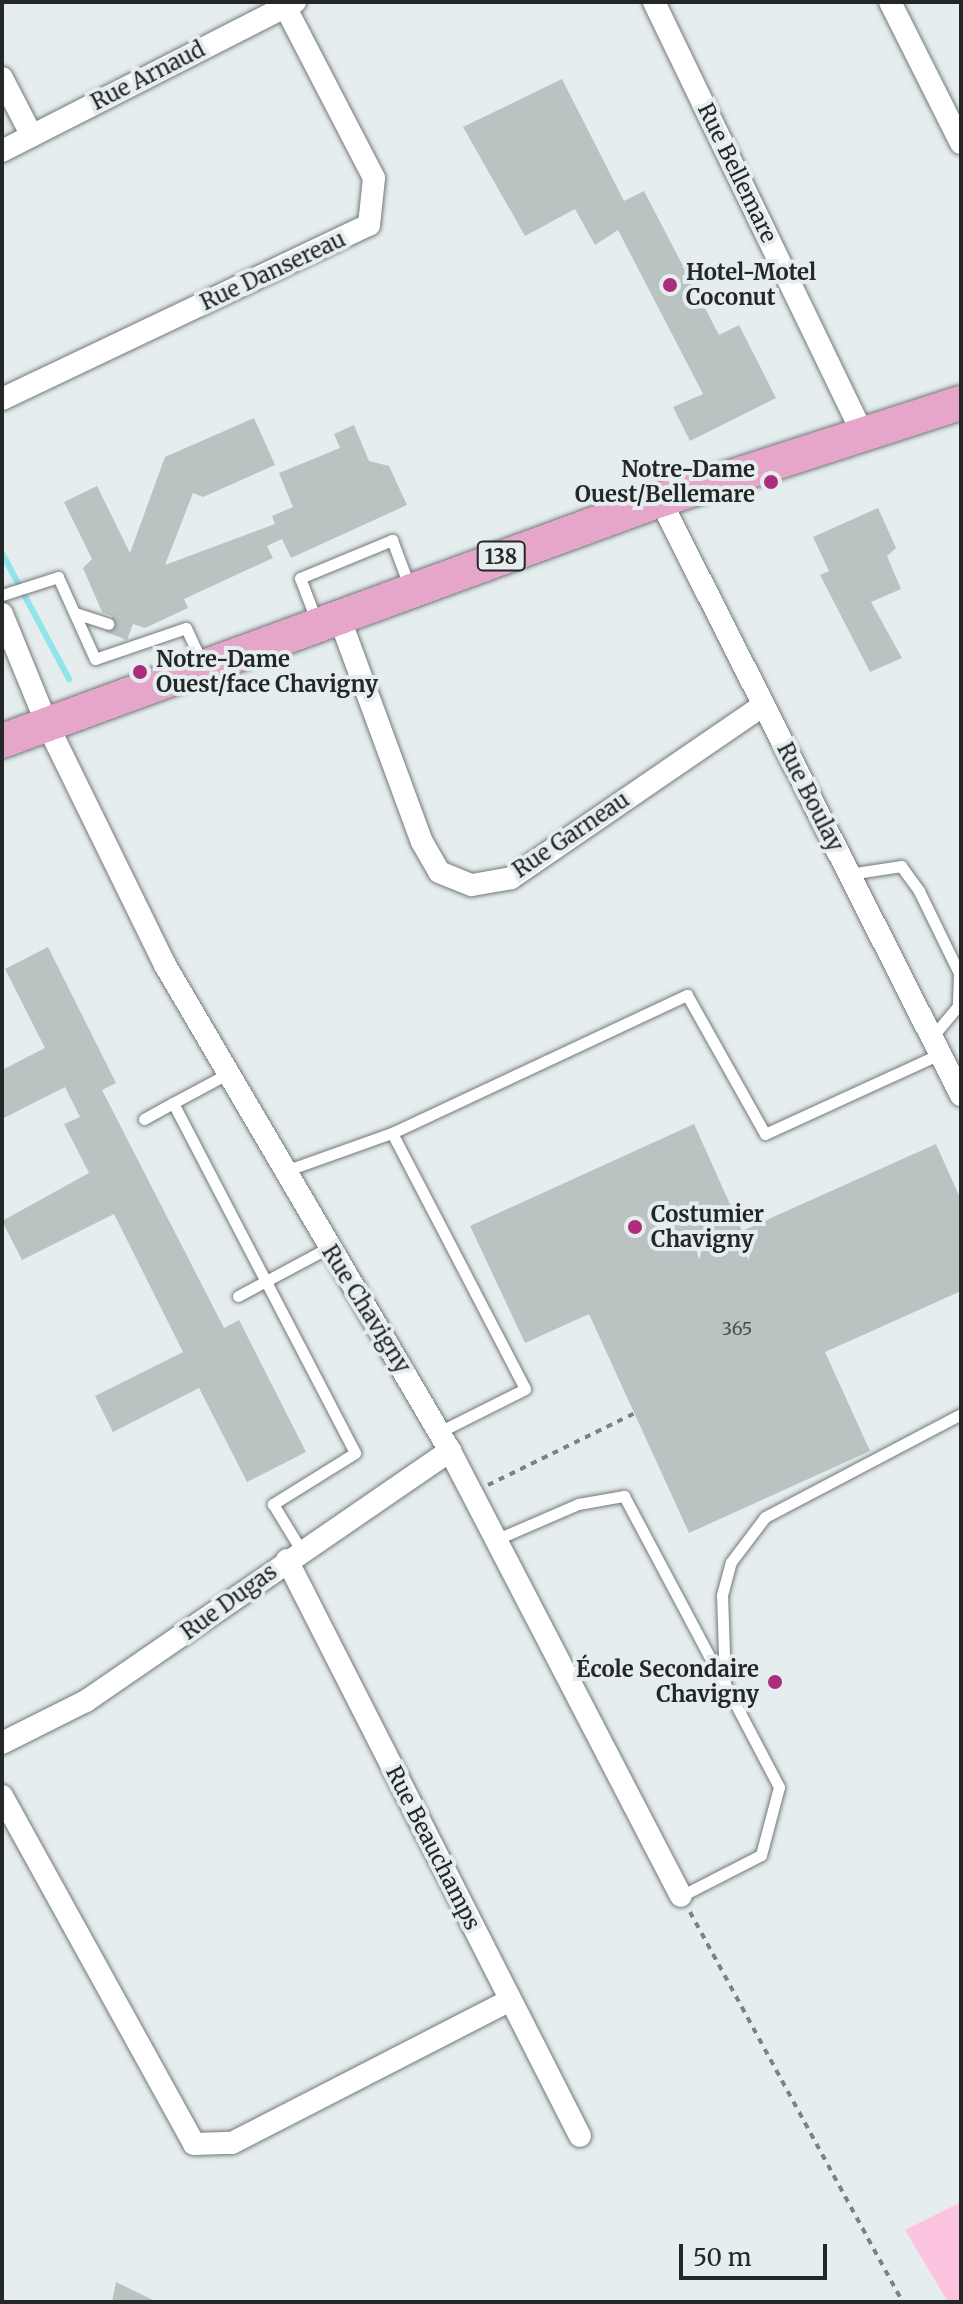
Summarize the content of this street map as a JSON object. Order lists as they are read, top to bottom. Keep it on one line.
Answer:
{"streets":{"main road":["138"],"street":["Rue Arnaud","Rue Bellemare","Rue Dansereau","Rue Boulay","Rue Garneau","Rue Chavigny","Rue Dugas","Rue Beauchamps"]},"crossings":[["Rue Arnaud","Rue Dansereau"],["Rue Bellemare","138"],["138","Rue Boulay"],["138","Rue Garneau"],["138","Rue Chavigny"],["Rue Boulay","Rue Garneau"],["Rue Chavigny","Rue Dugas"],["Rue Dugas","Rue Beauchamps"]],"places":["Hotel-Motel Coconut","Notre-Dame Ouest/Bellemare","Notre-Dame Ouest/face Chavigny","Costumier Chavigny","École Secondaire Chavigny"],"house_numbers":["365"],"scale_bar":"50 m"}
